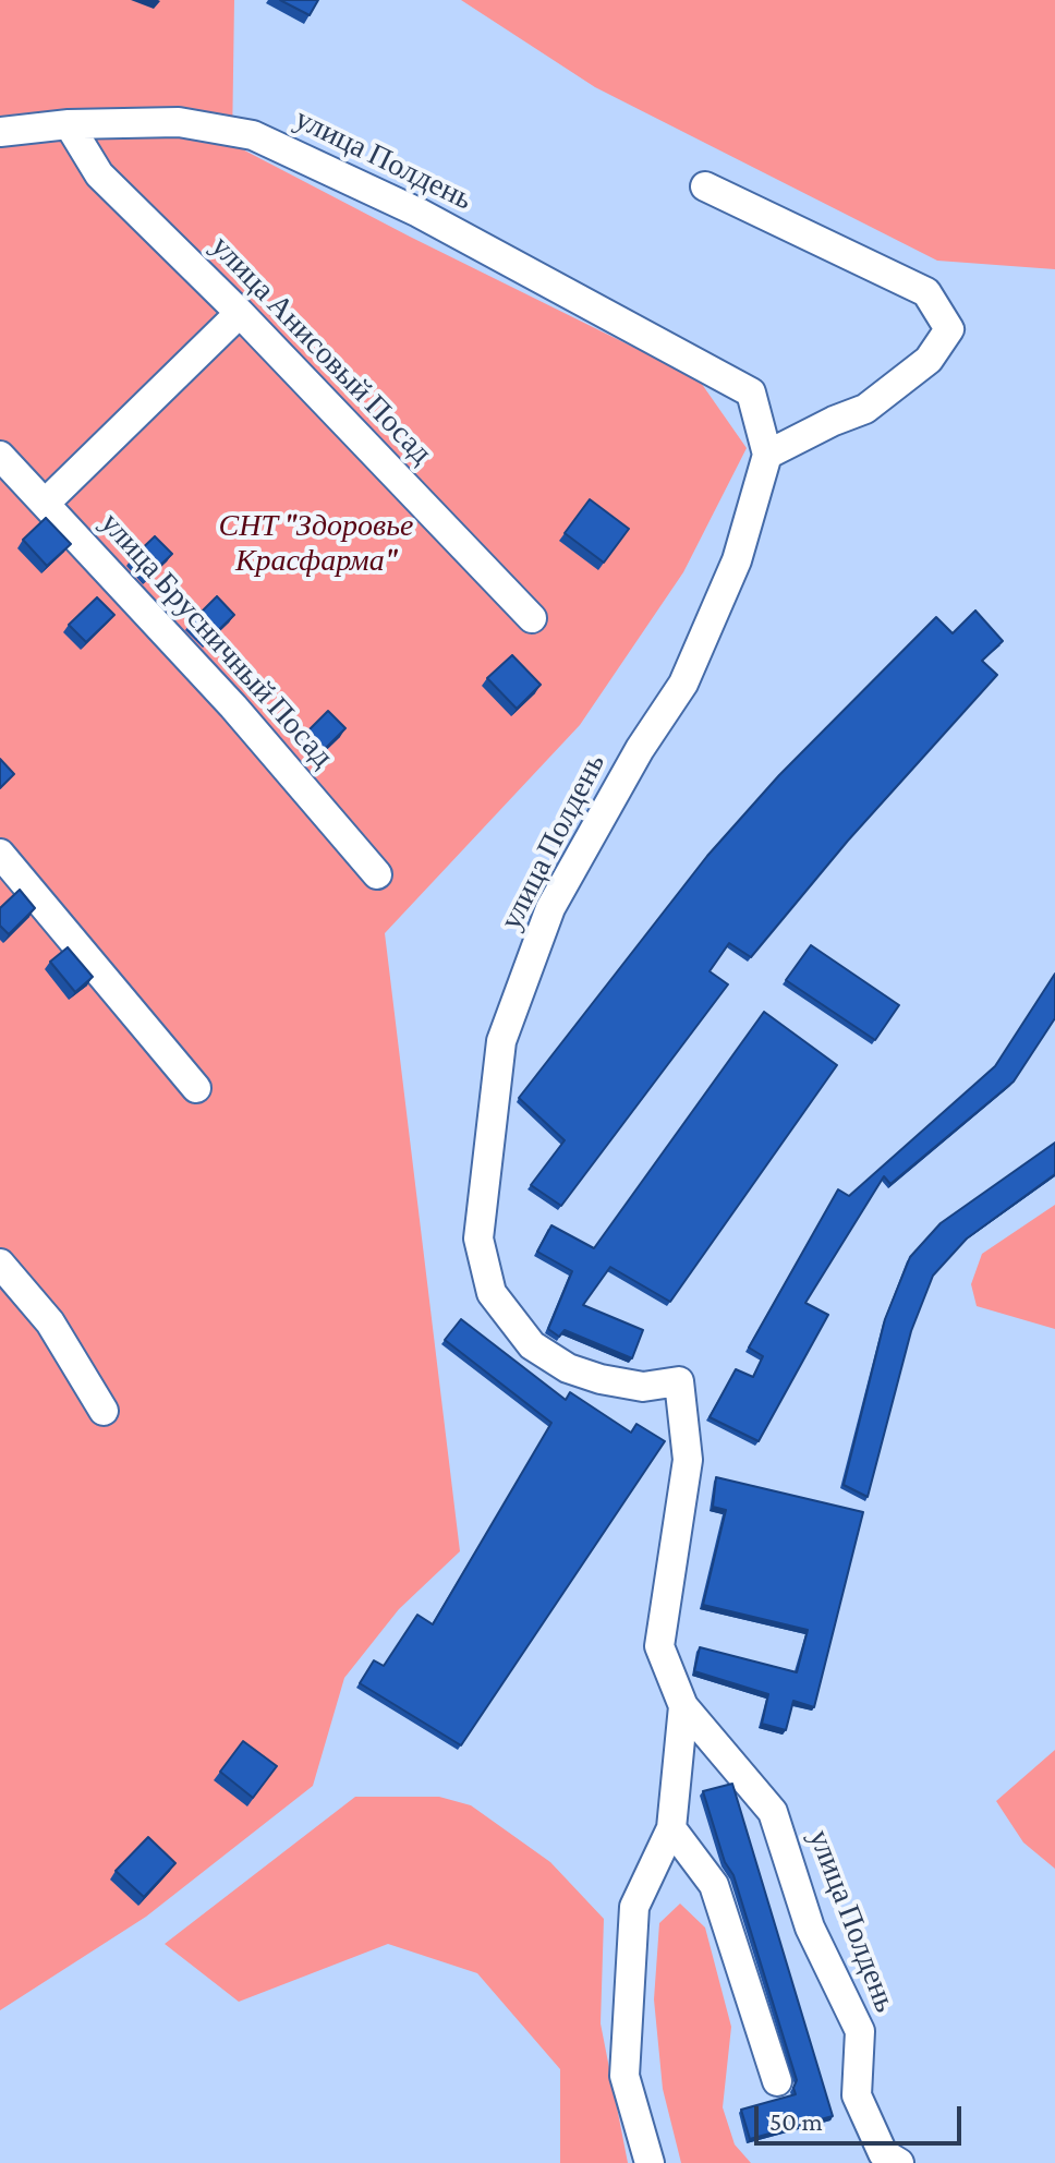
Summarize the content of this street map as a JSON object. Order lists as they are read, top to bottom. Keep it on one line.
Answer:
{"streets":{"street":["улица Полдень","улица Анисовый Посад","улица Брусничный Посад"]},"crossings":[["улица Полдень","улица Анисовый Посад"]],"parks":["СНТ \"Здоровье Красфарма\""],"scale_bar":"50 m"}
